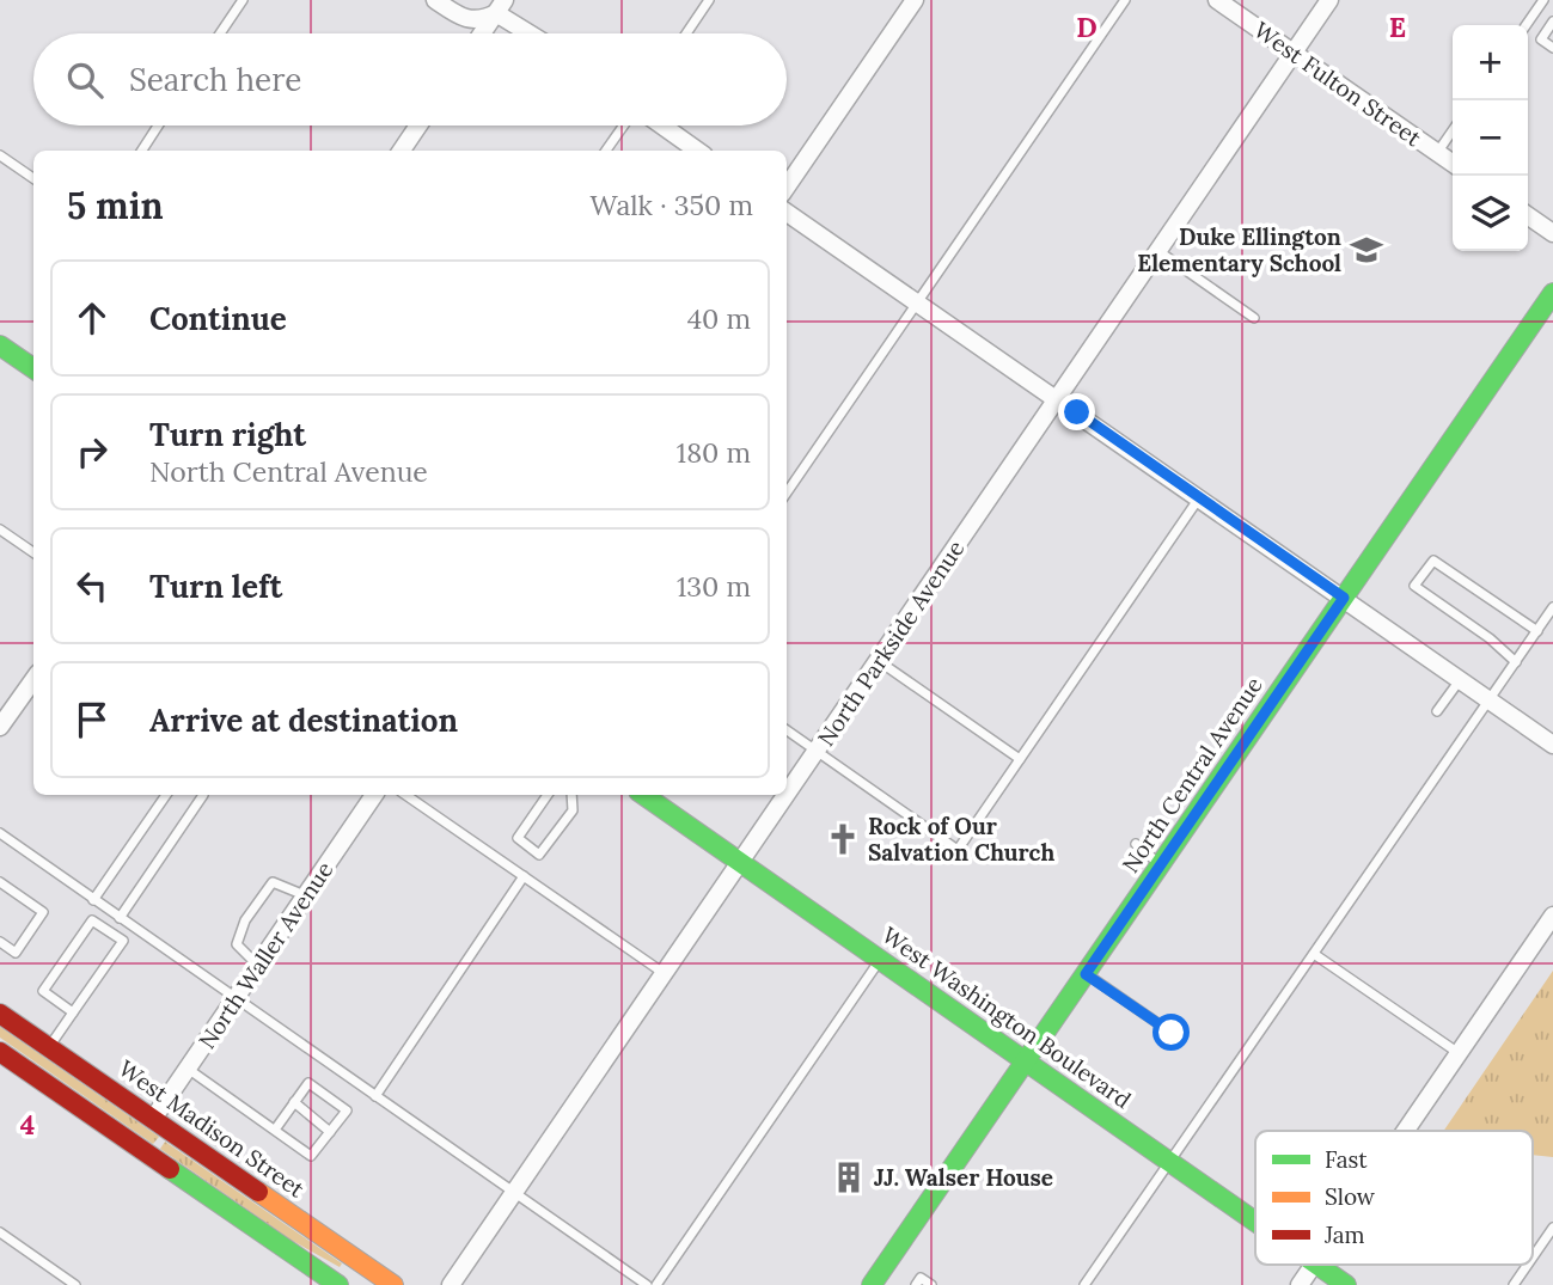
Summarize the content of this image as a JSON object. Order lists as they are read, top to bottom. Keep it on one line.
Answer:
{"streets":{"street":["West Fulton Street","North Parkside Avenue","North Central Avenue","North Waller Avenue","West Washington Boulevard","West Madison Street"]},"crossings":[["West Fulton Street","North Parkside Avenue"],["North Parkside Avenue","West Washington Boulevard"],["North Central Avenue","West Washington Boulevard"],["North Waller Avenue","West Madison Street"]],"places":{"school or university":["Duke Ellington Elementary School"],"church":["Rock of Our Salvation Church"],"building":["JJ. Walser House"]},"legend":["Fast","Slow","Jam"],"page":{"map_buttons":["+","−"],"search":"Search here","heading":["5 min","Walk · 350 m"],"list":[["Continue","40 m"],["Turn right","North Central Avenue","180 m"],["Turn left","130 m"],"Arrive at destination"]},"grid":{"columns":["D","E"],"rows":["4"]}}
